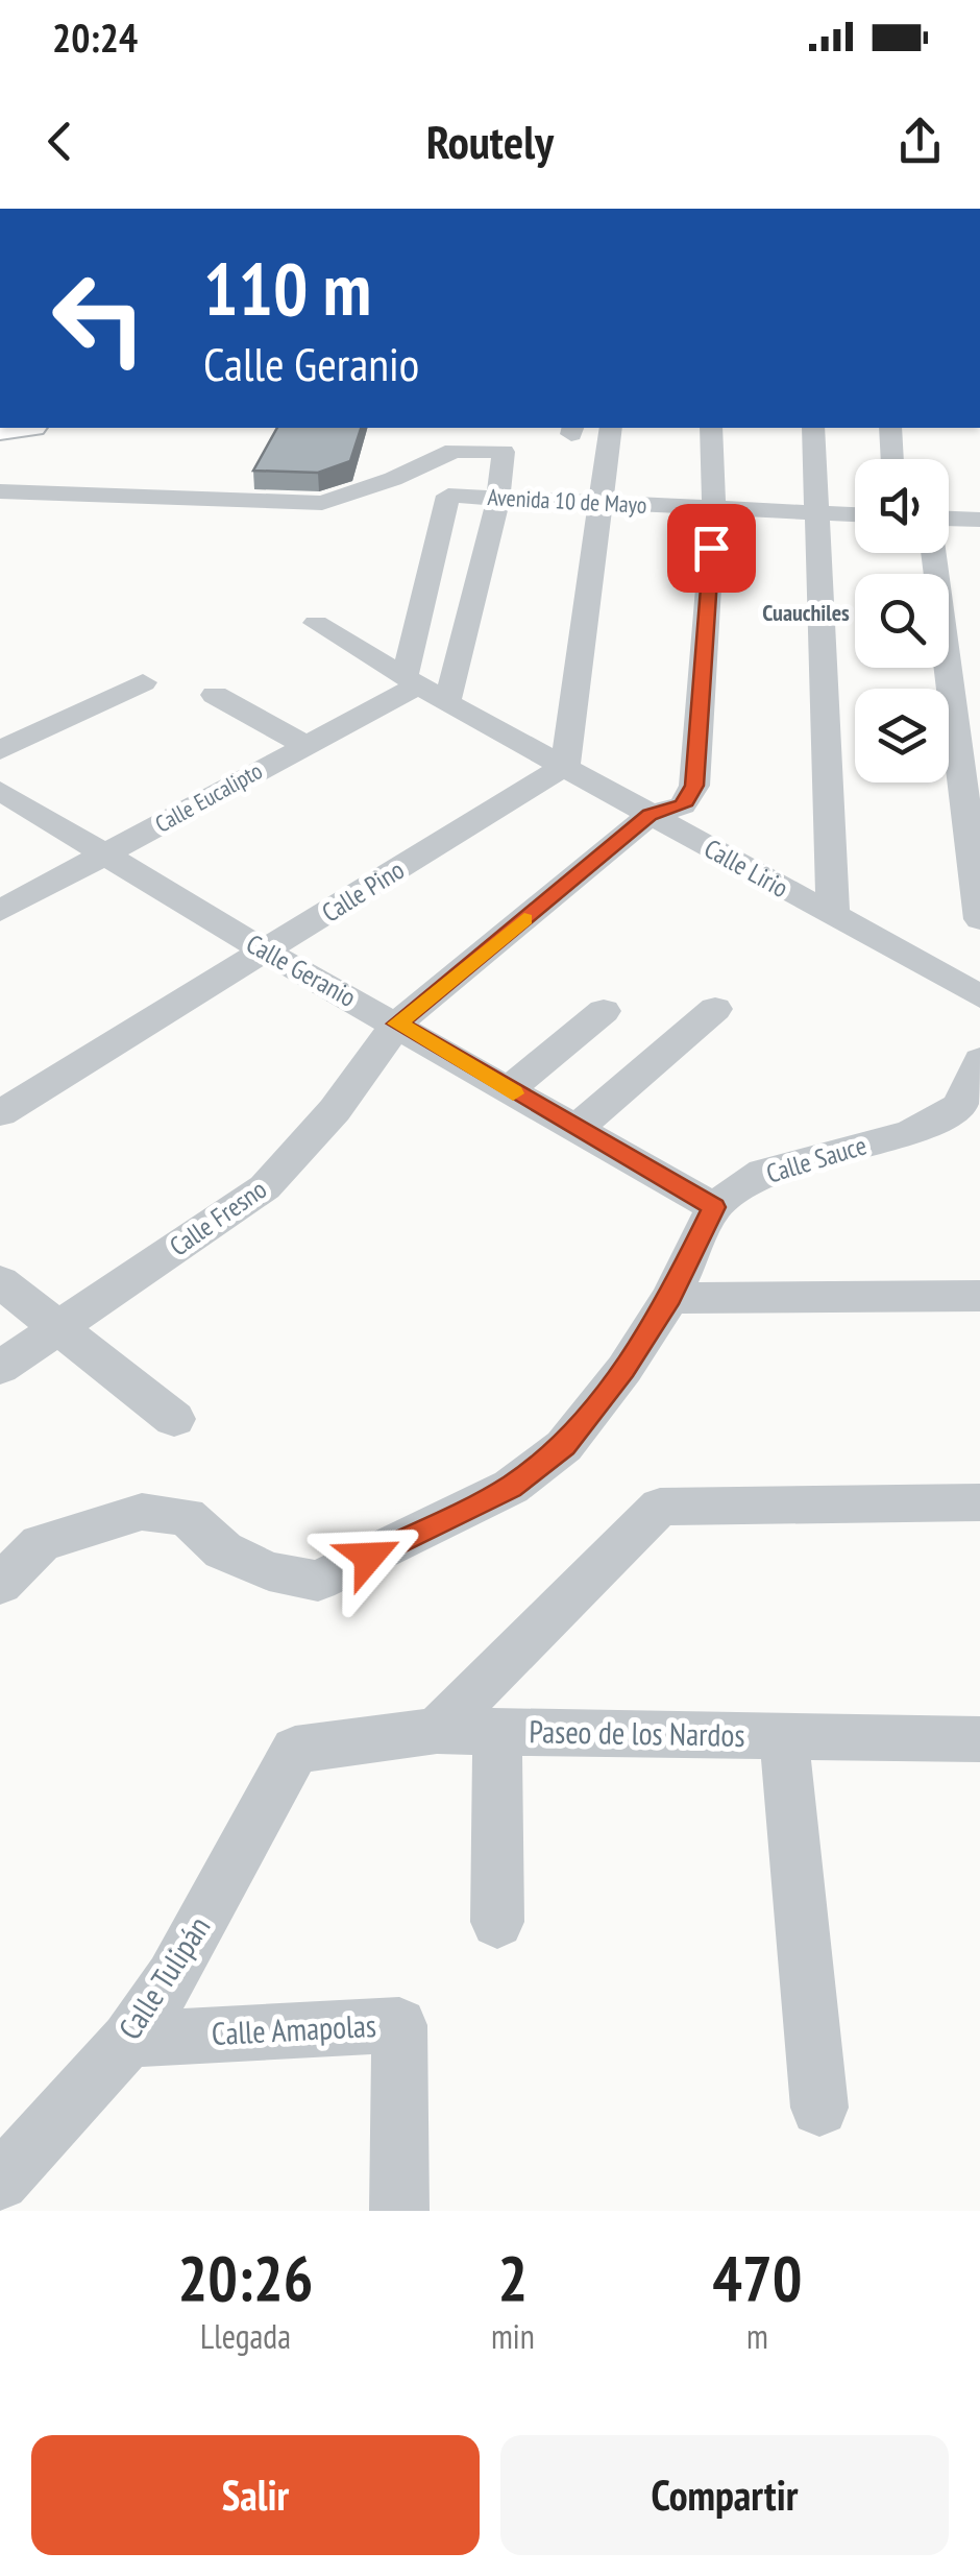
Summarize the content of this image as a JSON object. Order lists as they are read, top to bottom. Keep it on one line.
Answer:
{"streets":{"street":["Avenida 10 de Mayo","Calle Eucalipto","Calle Lirio","Calle Pino","Calle Geranio","Calle Sauce","Calle Fresno","Paseo de los Nardos","Calle Tulipán","Calle Amapolas"]},"crossings":[["Avenida 10 de Mayo","Calle Eucalipto"],["Avenida 10 de Mayo","Calle Lirio"],["Avenida 10 de Mayo","Calle Fresno"],["Calle Eucalipto","Calle Lirio"],["Calle Eucalipto","Calle Geranio"],["Calle Lirio","Calle Pino"],["Calle Lirio","Calle Fresno"],["Calle Pino","Calle Geranio"],["Calle Geranio","Calle Sauce"],["Calle Geranio","Calle Fresno"],["Paseo de los Nardos","Calle Tulipán"],["Calle Tulipán","Calle Amapolas"]],"districts":["Cuauchiles"],"page":{"status":"20:24","header":"Routely","turn":["110 m","Calle Geranio"],"eta":["20:26","Llegada","2","min","470","m"],"buttons":["Salir","Compartir"]}}
